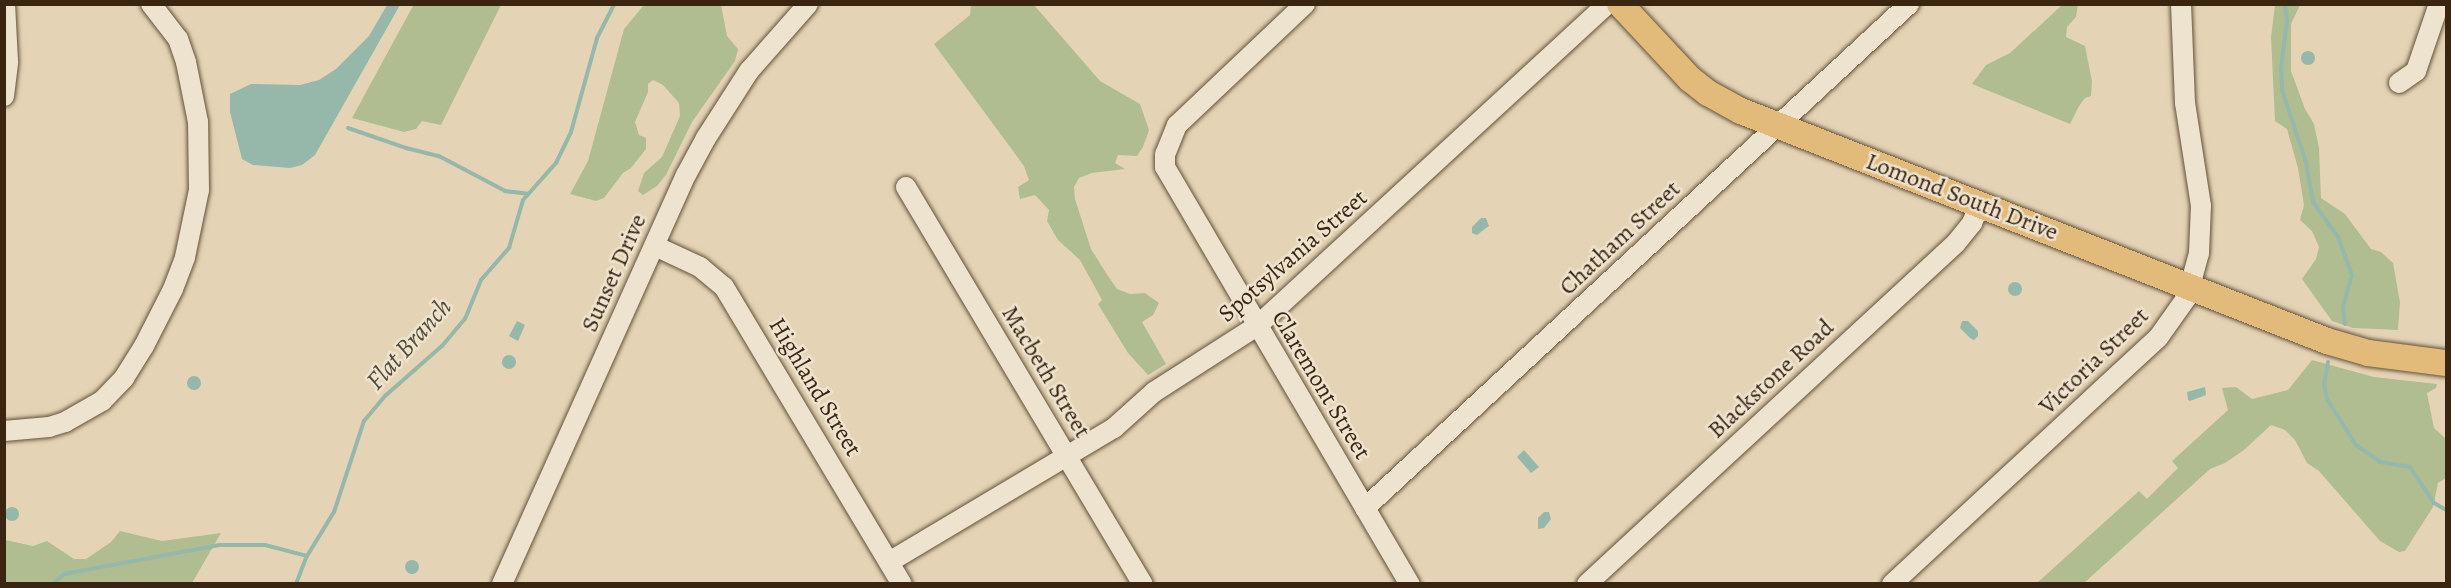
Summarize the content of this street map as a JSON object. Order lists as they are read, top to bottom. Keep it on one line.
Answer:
{"streets":{"main road":["Lomond South Drive"],"street":["Chatham Street","Spotsylvania Street","Sunset Drive","Victoria Street","Macbeth Street","Blackstone Road","Claremont Street","Highland Street"]},"crossings":[["Lomond South Drive","Chatham Street"],["Lomond South Drive","Victoria Street"],["Lomond South Drive","Blackstone Road"],["Chatham Street","Claremont Street"],["Spotsylvania Street","Macbeth Street"],["Spotsylvania Street","Claremont Street"],["Spotsylvania Street","Highland Street"],["Sunset Drive","Highland Street"]],"water":["Flat Branch"]}
